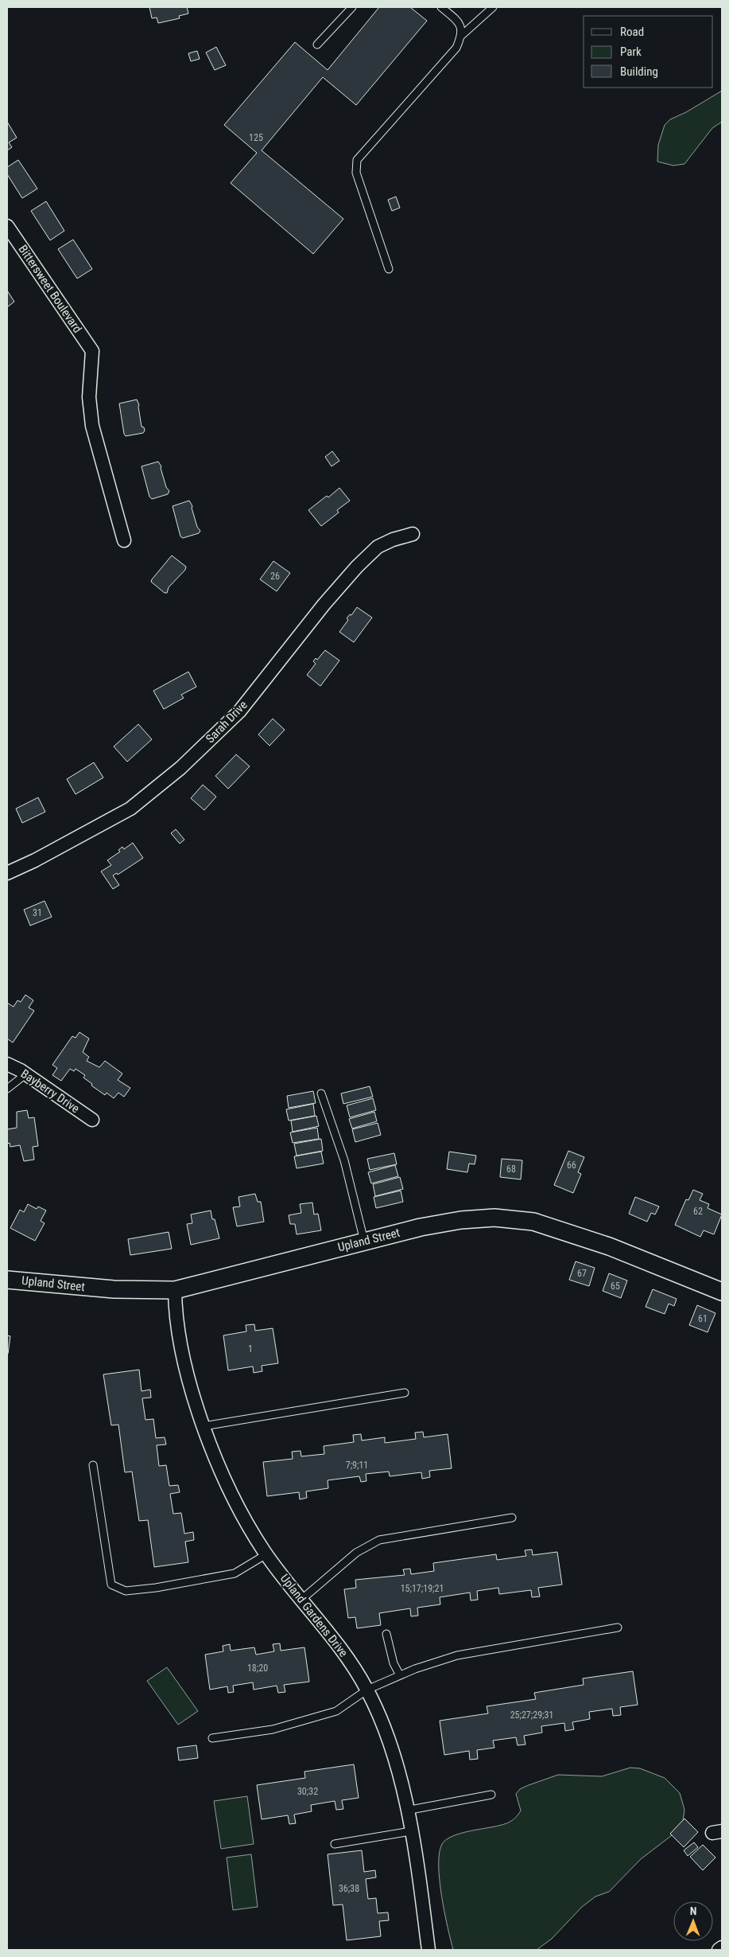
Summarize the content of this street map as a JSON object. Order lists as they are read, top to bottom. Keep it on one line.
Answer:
{"streets":{"street":["Bittersweet Boulevard","Sarah Drive","Bayberry Drive","Upland Street","Upland Gardens Drive"]},"crossings":[["Upland Street","Upland Gardens Drive"]],"house_numbers":["125","26","31","66","68","62","67","65","61","1","7;9;11","15;17;19;21","18;20","25;27;29;31","30;32","36;38"],"legend":["Road","Park","Building"],"north":"top"}
